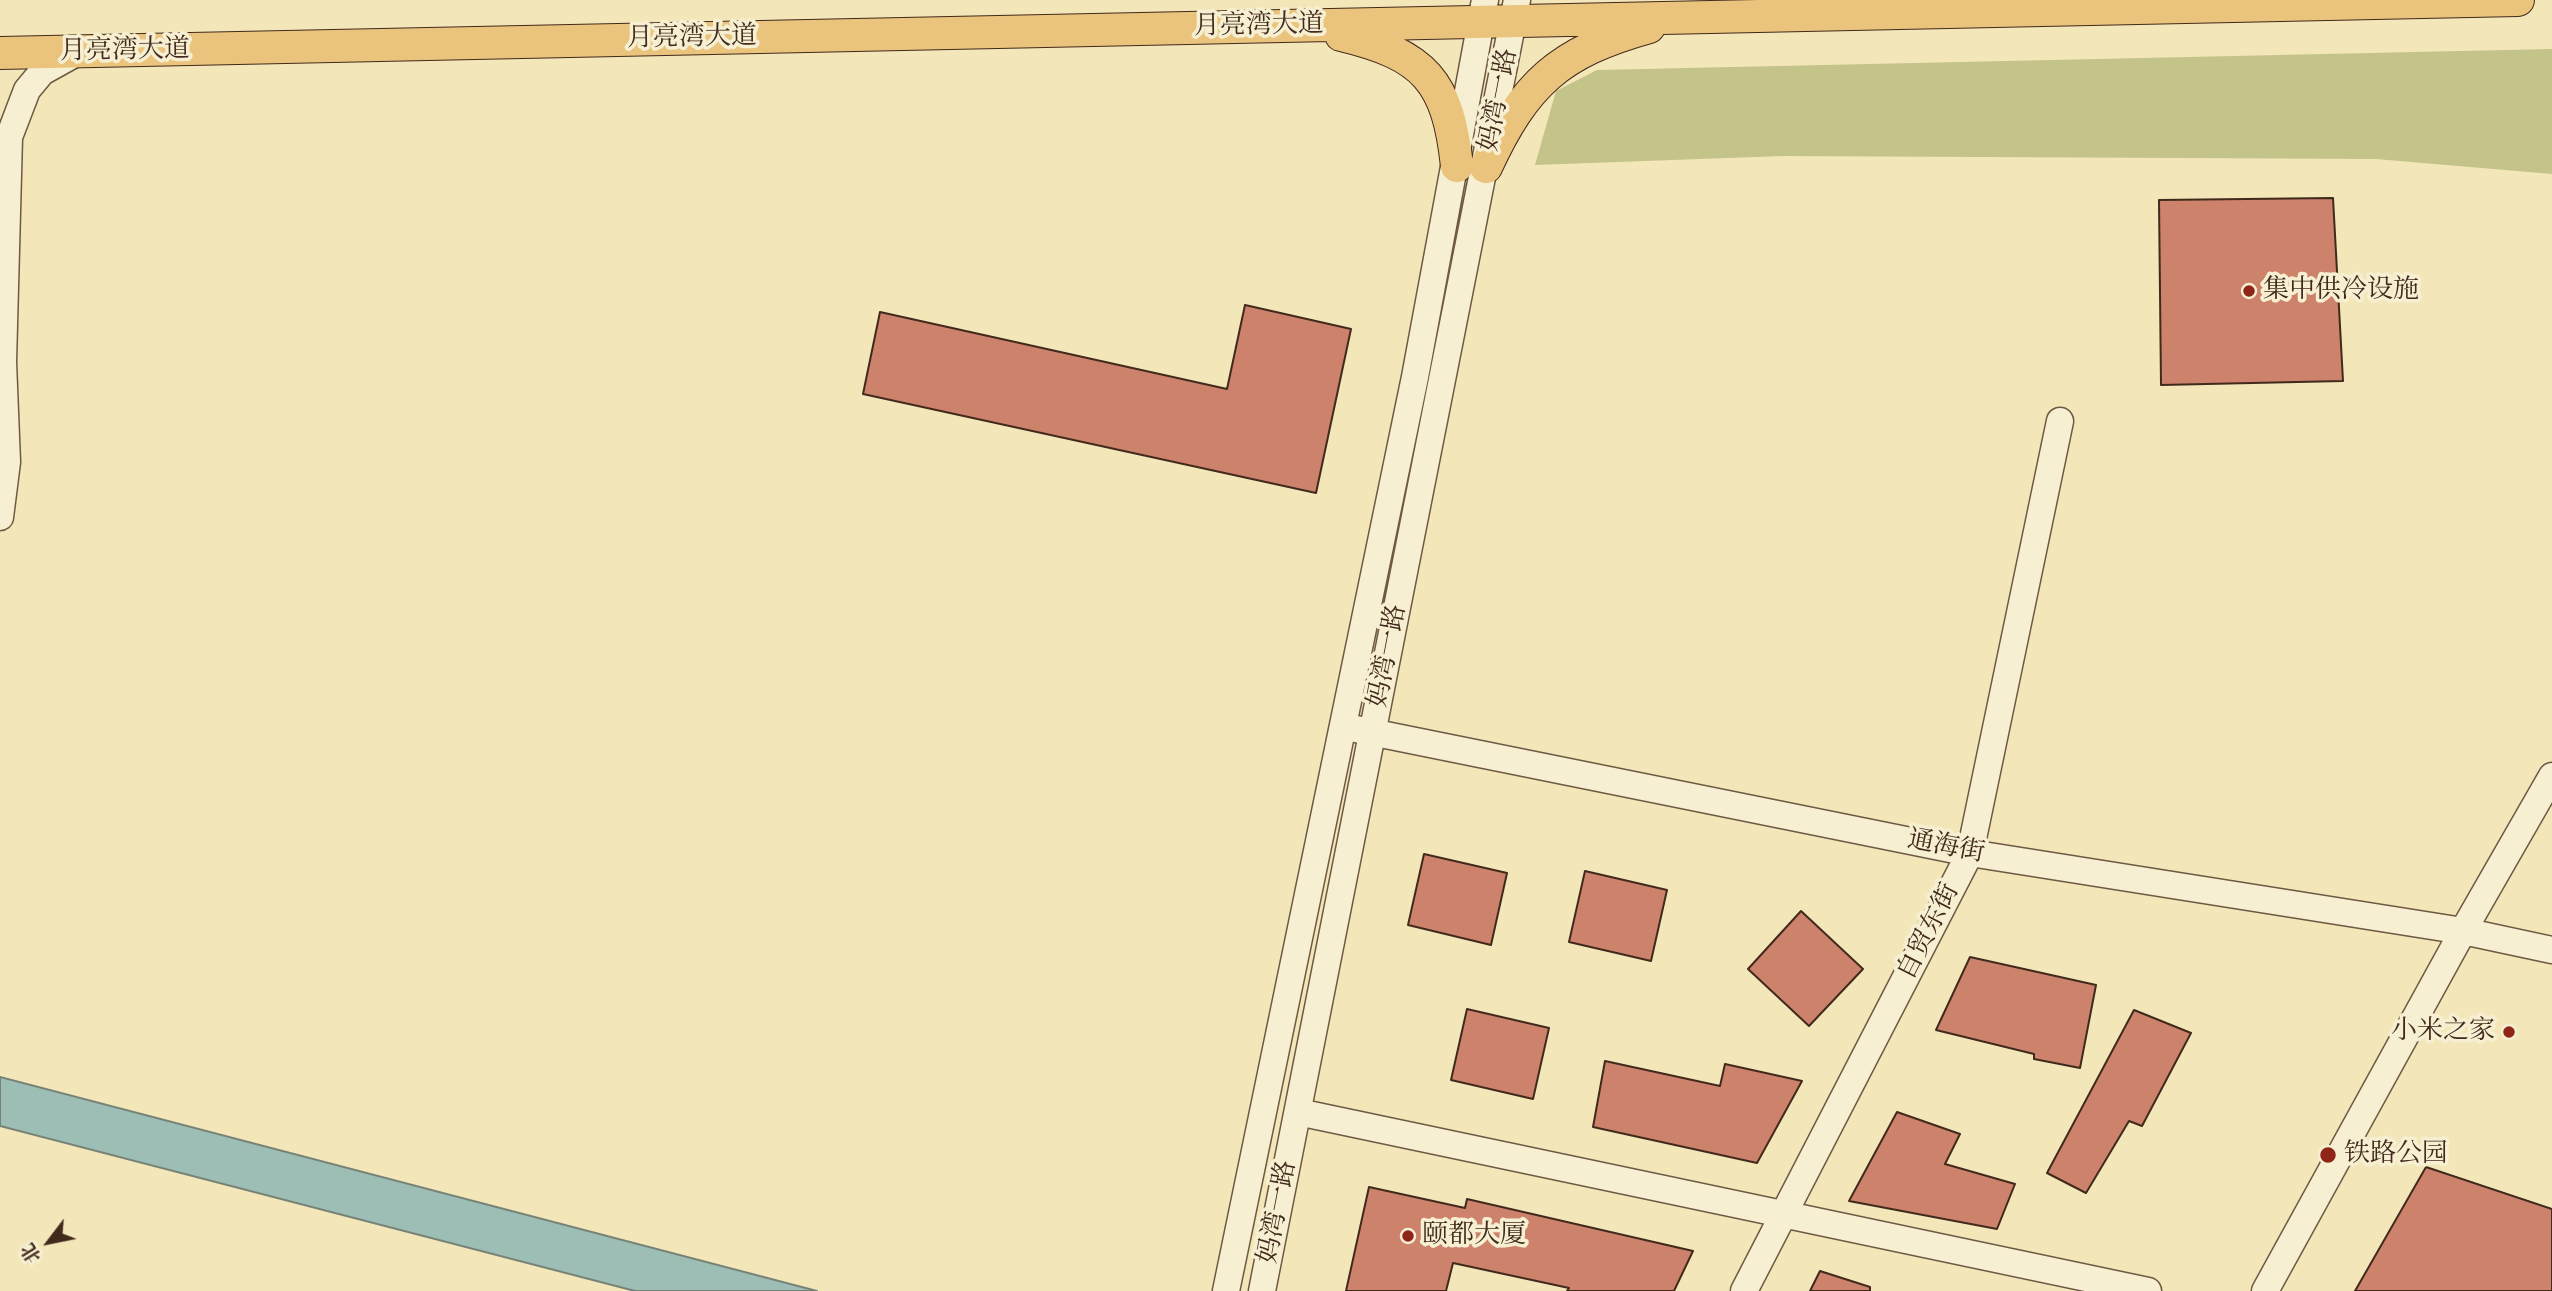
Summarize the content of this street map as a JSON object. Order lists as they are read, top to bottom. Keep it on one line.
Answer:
{"streets":{"main road":["月亮湾大道"],"street":["妈湾一路","通海街","自贸东街"]},"crossings":[["月亮湾大道","妈湾一路"],["妈湾一路","通海街"],["通海街","自贸东街"]],"places":["集中供冷设施","小米之家","铁路公园","颐都大厦"],"north":"bottom left"}
